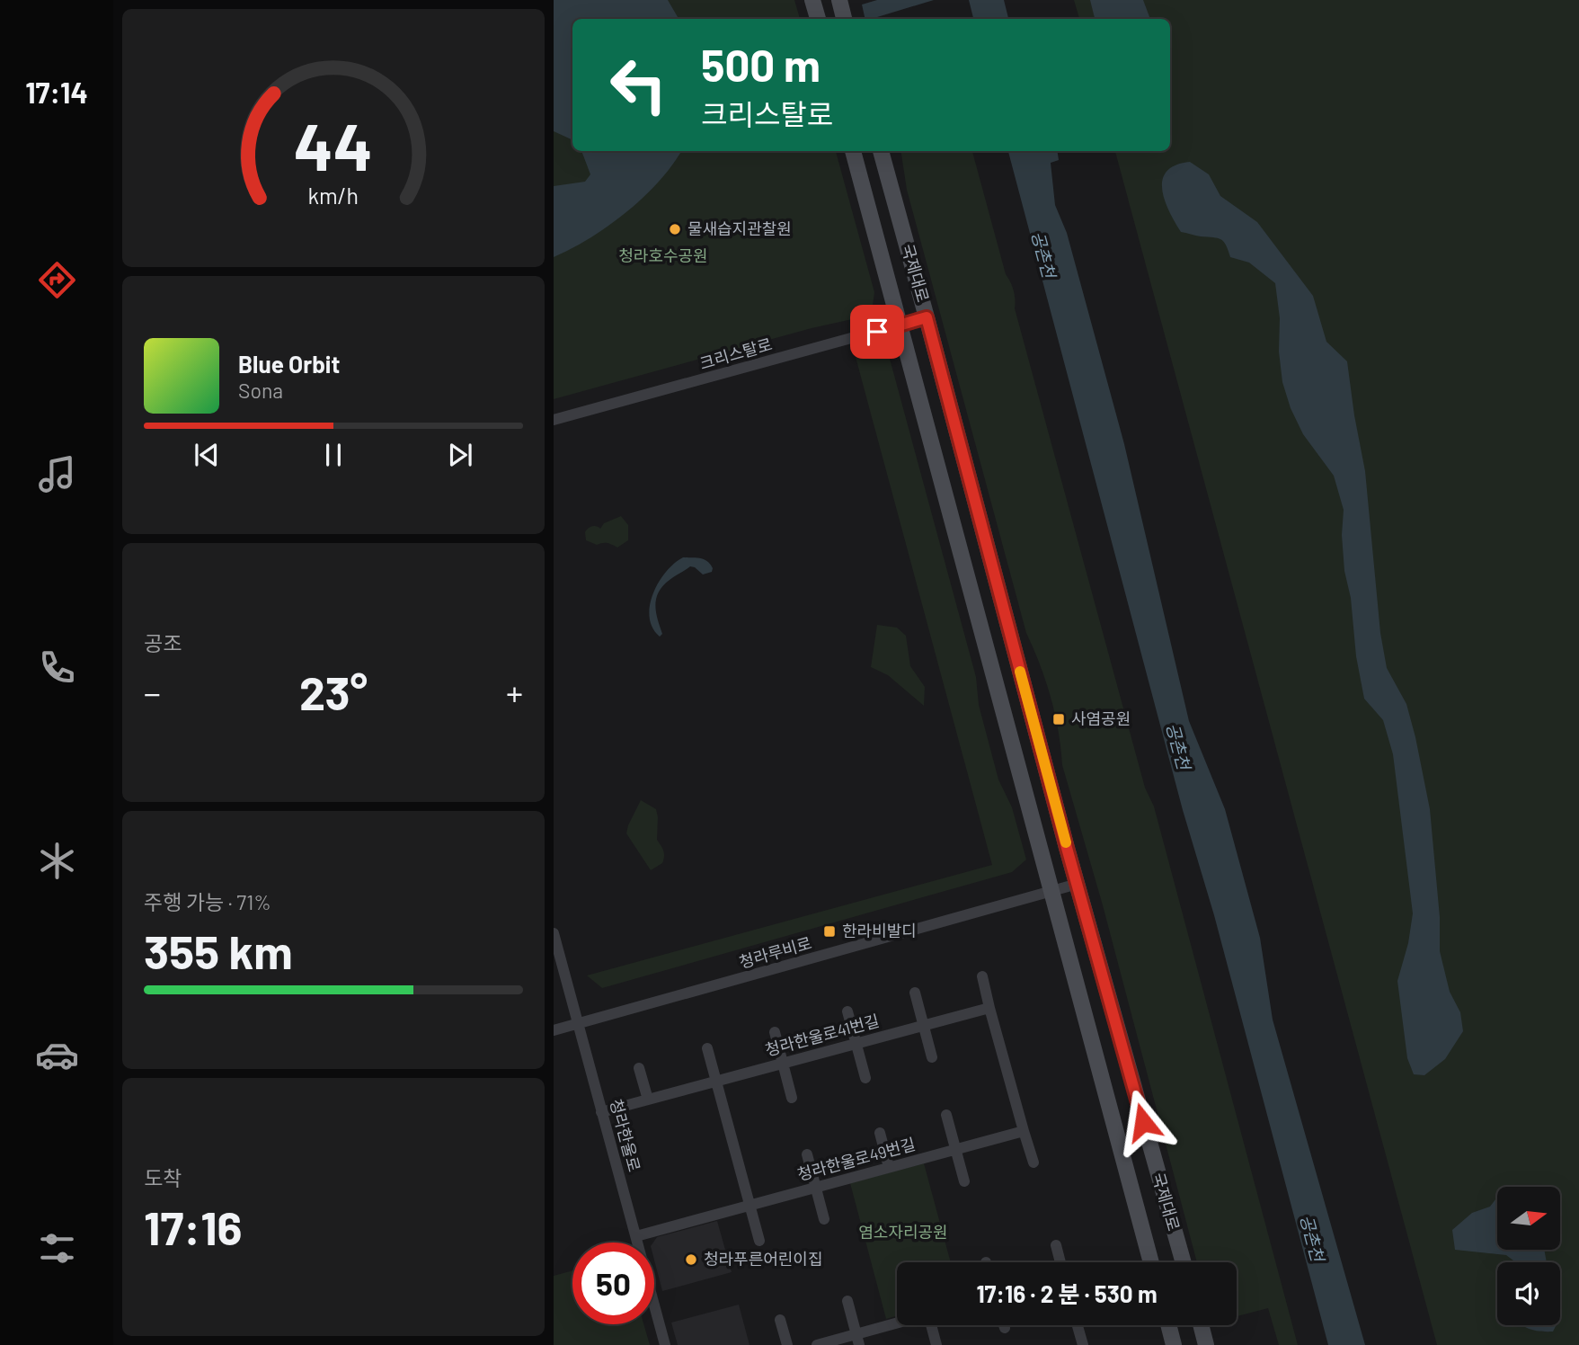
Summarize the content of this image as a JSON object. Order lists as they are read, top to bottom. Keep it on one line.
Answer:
{"streets":{"main road":["국제대로"],"street":["크리스탈로","청라루비로","청라한울로41번길","청라한울로","청라한울로49번길"]},"crossings":[["국제대로","크리스탈로"],["국제대로","청라루비로"],["청라루비로","청라한울로"],["청라한울로41번길","청라한울로"],["청라한울로","청라한울로49번길"]],"water":["공촌천"],"parks":["청라호수공원","염소자리공원"],"places":{"other":["물새습지관찰원","청라푸른어린이집"],"transit":["사염공원","한라비발디"]},"north":"right","page":{"tabs":"17:14","turn":["500 m","크리스탈로"],"song":["Blue Orbit","Sona"],"tile":["공조",["주행 가능 · 71%","355 km"],["도착","17:16"]],"heat":["−","23°","+"],"limit":"50","trip":"17:16 · 2 분 · 530 m","gauge":["44","km/h"]}}
